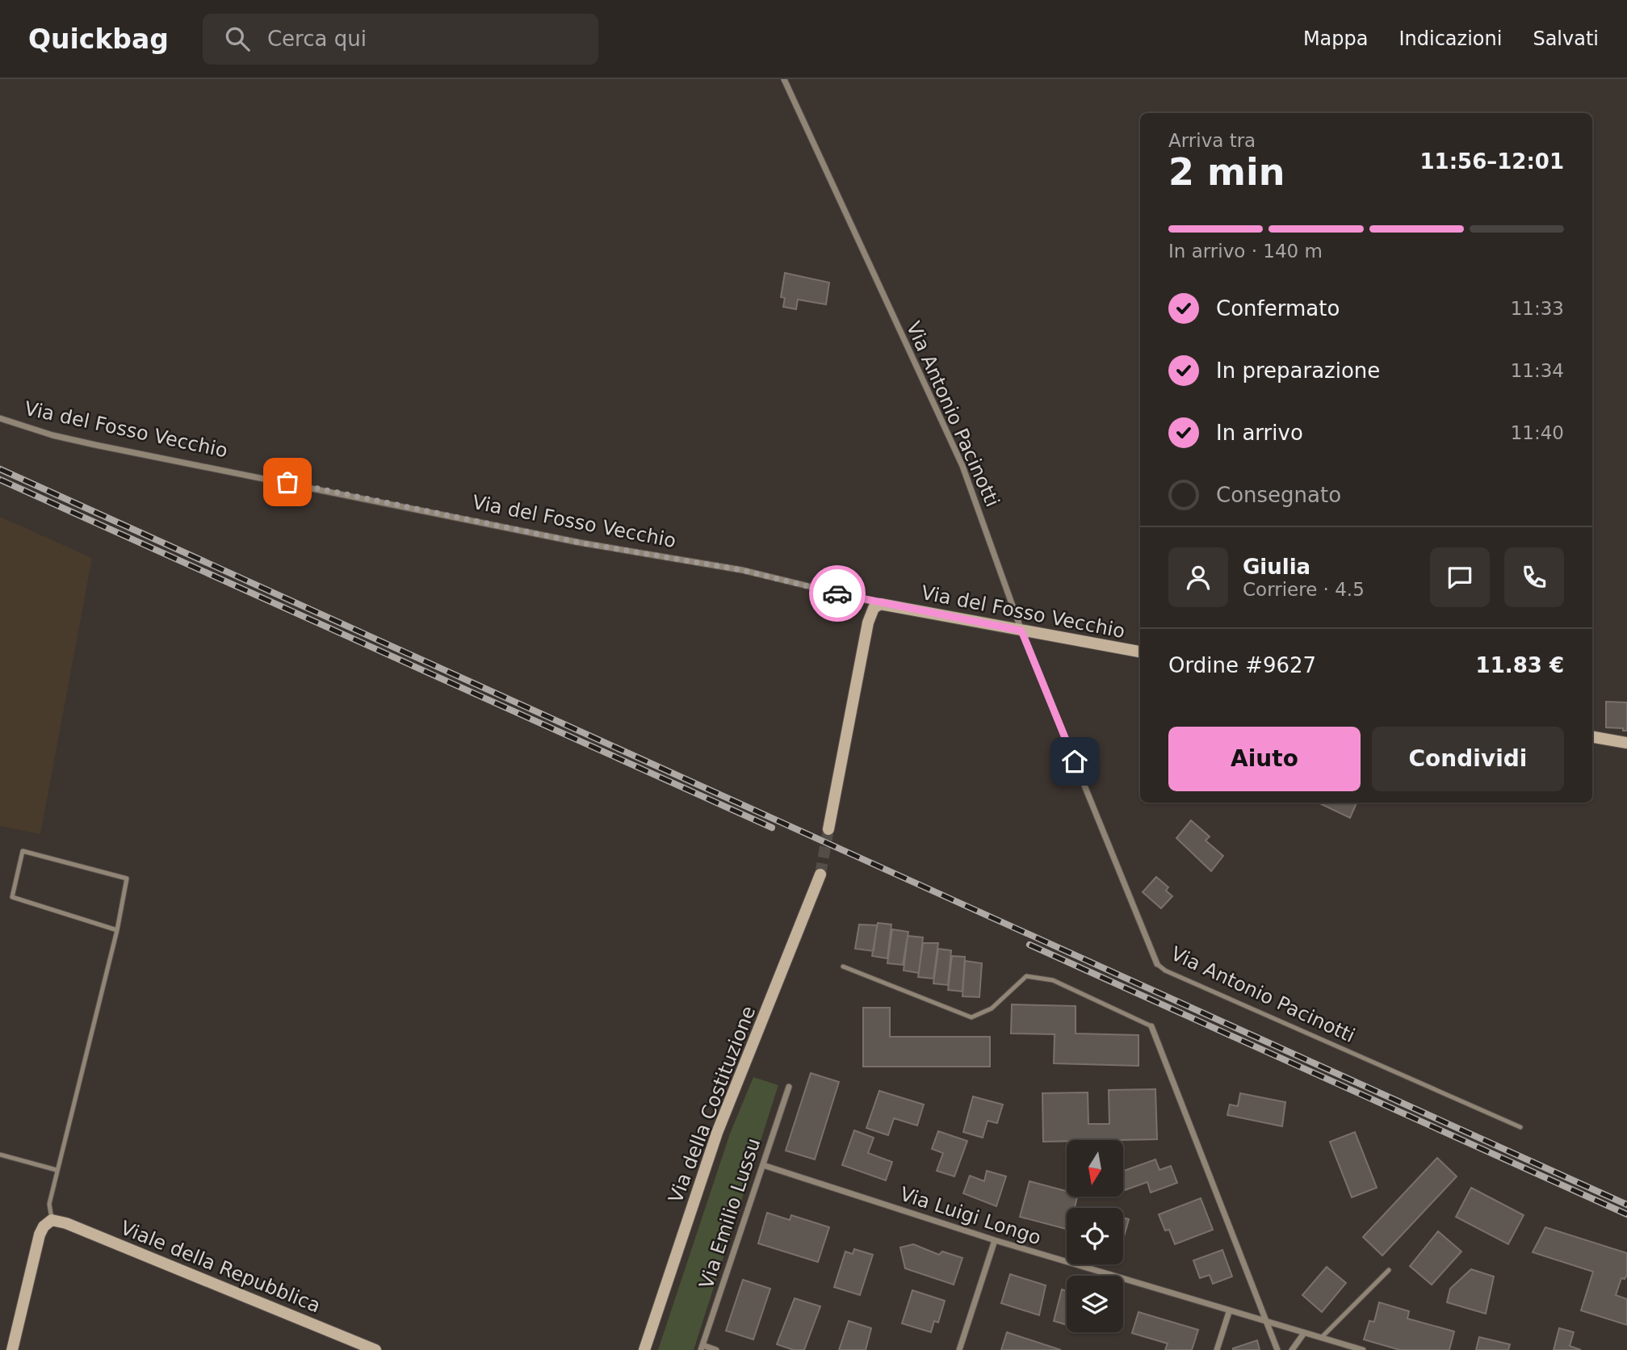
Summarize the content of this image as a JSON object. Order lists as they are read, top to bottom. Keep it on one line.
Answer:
{"streets":{"street":["Via Antonio Pacinotti","Via del Fosso Vecchio","Via della Costituzione","Via Emilio Lussu","Via Luigi Longo","Viale della Repubblica"]},"crossings":[["Via Antonio Pacinotti","Via del Fosso Vecchio"],["Via Emilio Lussu","Via Luigi Longo"]],"north":"bottom","page":{"header":"Quickbag","search":"Cerca qui","nav":["Mappa","Indicazioni","Salvati"],"heading":["2 min","Arriva tra","11:56–12:01"],"panel":["Giulia","Corriere · 4.5","Ordine #9627","11.83 €"],"bar":"In arrivo · 140 m","list":[["Confermato","11:33"],["In preparazione","11:34"],["In arrivo","11:40"],"Consegnato"],"buttons":["Aiuto","Condividi"]}}
